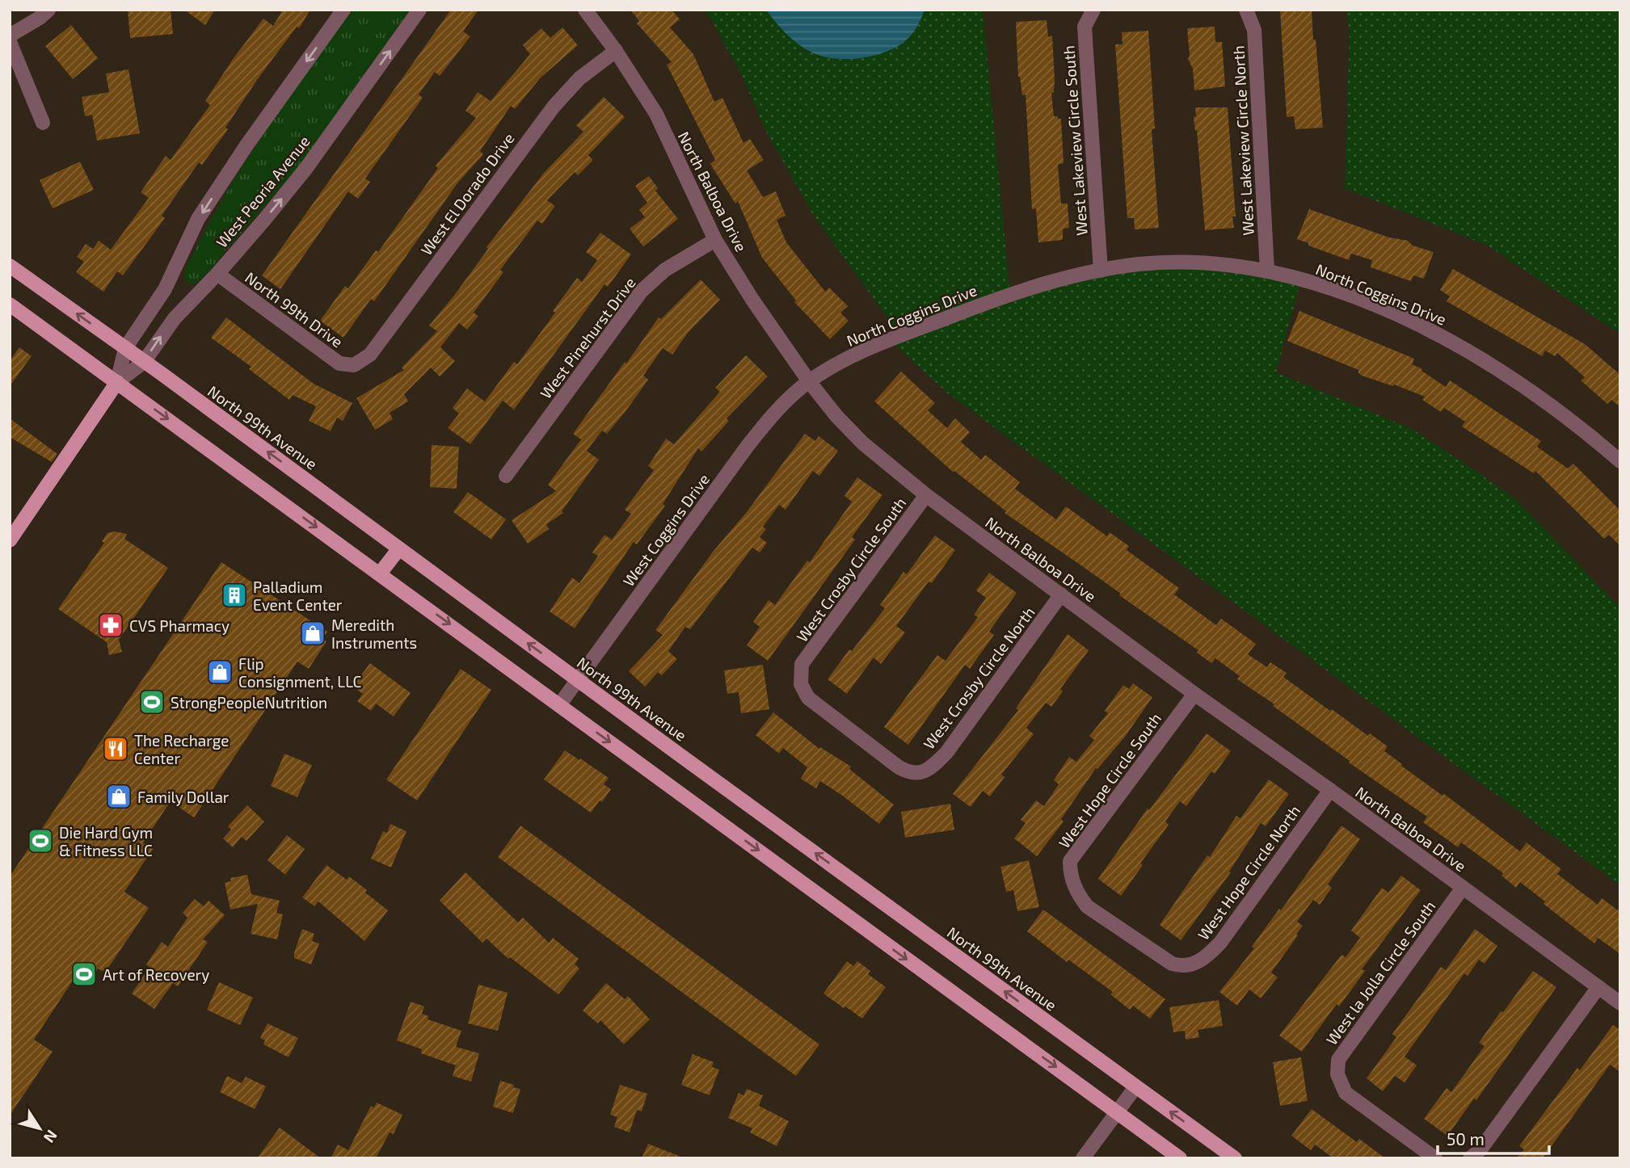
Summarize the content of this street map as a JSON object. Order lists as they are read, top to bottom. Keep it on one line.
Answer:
{"streets":{"main road":["West Peoria Avenue","North 99th Avenue"],"street":["West Lakeview Circle South","West Lakeview Circle North","North Balboa Drive","West El Dorado Drive","North Coggins Drive","North 99th Drive","West Pinehurst Drive","West Coggins Drive","West Crosby Circle South","West Crosby Circle North","West Hope Circle South","West Hope Circle North","West la Jolla Circle South"]},"crossings":[["West Lakeview Circle South","North Coggins Drive"],["West Lakeview Circle North","North Coggins Drive"],["West Peoria Avenue","North 99th Drive"],["West Peoria Avenue","North 99th Avenue"],["North Balboa Drive","West El Dorado Drive"],["North Balboa Drive","North Coggins Drive"],["North Balboa Drive","West Pinehurst Drive"],["North Balboa Drive","West Coggins Drive"],["North Balboa Drive","West Crosby Circle South"],["North Balboa Drive","West Crosby Circle North"],["North Balboa Drive","West Hope Circle South"],["North Balboa Drive","West Hope Circle North"],["North Balboa Drive","West la Jolla Circle South"],["West El Dorado Drive","North 99th Drive"],["North Coggins Drive","West Coggins Drive"],["North 99th Avenue","West Coggins Drive"],["West Crosby Circle South","West Crosby Circle North"],["West Hope Circle South","West Hope Circle North"]],"places":{"building":["Palladium Event Center"],"pharmacy":["CVS Pharmacy"],"shop":["Meredith Instruments","Flip Consignment, LLC","Family Dollar"],"sports":["StrongPeopleNutrition","Die Hard Gym & Fitness LLC","Art of Recovery"],"restaurant":["The Recharge Center"]},"scale_bar":"50 m","north":"bottom right"}
